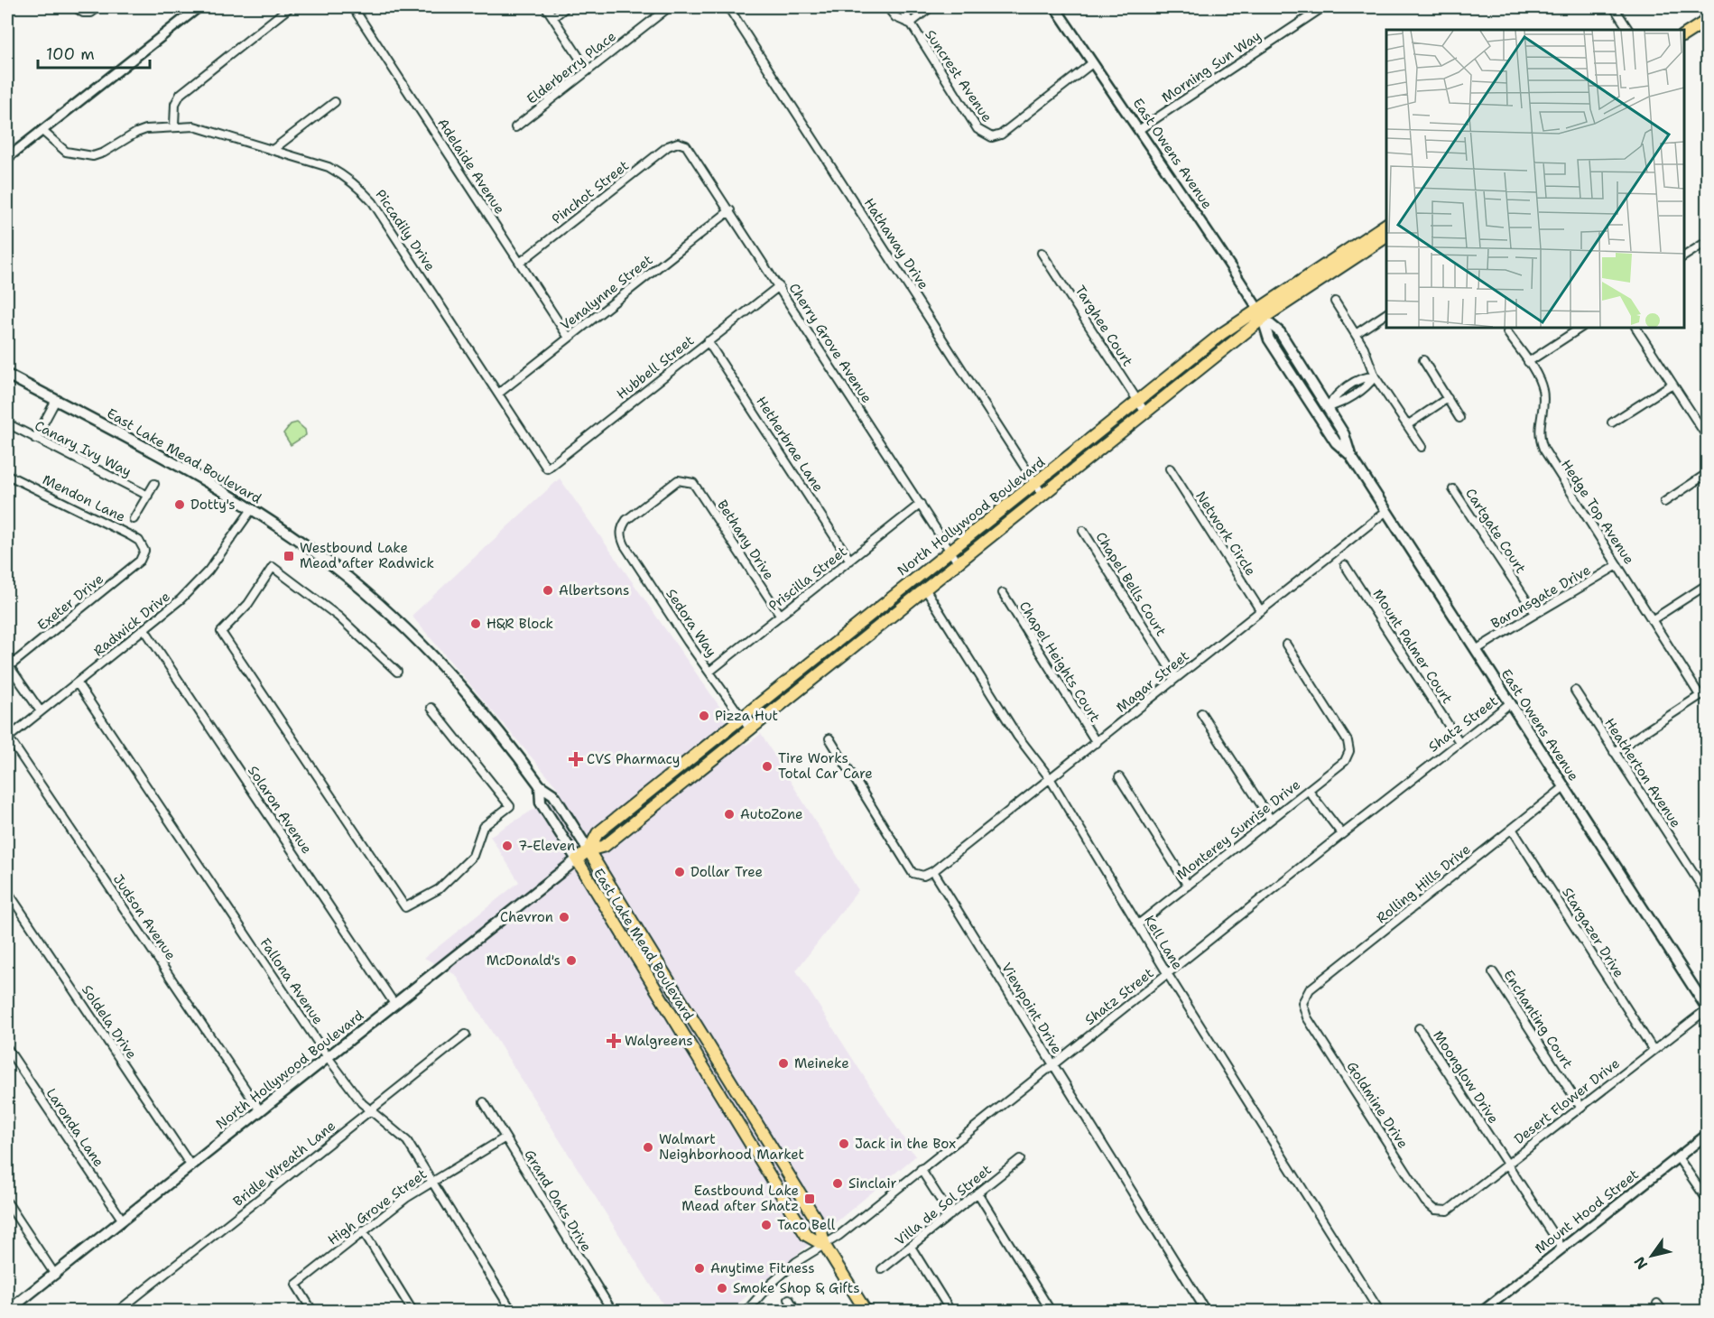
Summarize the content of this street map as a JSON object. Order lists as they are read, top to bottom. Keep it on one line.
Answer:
{"streets":{"main road":["East Owens Avenue","East Lake Mead Boulevard","North Hollywood Boulevard"],"street":["Morning Sun Way","Elderberry Place","Suncrest Avenue","Adelaide Avenue","Pinchot Street","Piccadily Drive","Hathaway Drive","Venalynne Street","Targhee Court","Cherry Grove Avenue","Hubbell Street","Hetherbrae Lane","Canary Ivy Way","Mendon Lane","Hedge Top Avenue","Cartgate Court","Network Circle","Bethany Drive","Priscilla Street","Chapel Bells Court","Baronsgate Drive","Exeter Drive","Sedora Way","Radwick Drive","Mount Palmer Court","Chapel Heights Court","Magar Street","Shatz Street","Heatherton Avenue","Solaron Avenue","Monterey Sunrise Drive","Rolling Hills Drive","Judson Avenue","Stargazer Drive","Kell Lane","Fallona Avenue","Viewpoint Drive","Enchanting Court","Soldela Drive","Moonglow Drive","Desert Flower Drive","Goldmine Drive","Laronda Lane","Bridle Wreath Lane","Grand Oaks Drive","Villa de Sol Street","High Grove Street","Mount Hood Street"]},"crossings":[["Morning Sun Way","East Owens Avenue"],["Suncrest Avenue","East Owens Avenue"],["East Owens Avenue","North Hollywood Boulevard"],["East Owens Avenue","Baronsgate Drive"],["East Owens Avenue","Magar Street"],["East Owens Avenue","Shatz Street"],["East Owens Avenue","Rolling Hills Drive"],["East Owens Avenue","Desert Flower Drive"],["Adelaide Avenue","Pinchot Street"],["Adelaide Avenue","Venalynne Street"],["Pinchot Street","Cherry Grove Avenue"],["Piccadily Drive","Venalynne Street"],["Piccadily Drive","Hubbell Street"],["Hathaway Drive","North Hollywood Boulevard"],["Venalynne Street","Cherry Grove Avenue"],["Targhee Court","North Hollywood Boulevard"],["Cherry Grove Avenue","Hubbell Street"],["Cherry Grove Avenue","North Hollywood Boulevard"],["Cherry Grove Avenue","Priscilla Street"],["Hubbell Street","Hetherbrae Lane"],["Hetherbrae Lane","Priscilla Street"],["East Lake Mead Boulevard","North Hollywood Boulevard"],["East Lake Mead Boulevard","Radwick Drive"],["East Lake Mead Boulevard","Shatz Street"],["Mendon Lane","Exeter Drive"],["Hedge Top Avenue","Baronsgate Drive"],["North Hollywood Boulevard","Sedora Way"],["North Hollywood Boulevard","Solaron Avenue"],["North Hollywood Boulevard","Judson Avenue"],["North Hollywood Boulevard","Kell Lane"],["North Hollywood Boulevard","Fallona Avenue"],["North Hollywood Boulevard","Soldela Drive"],["North Hollywood Boulevard","Laronda Lane"],["Cartgate Court","Baronsgate Drive"],["Network Circle","Magar Street"],["Bethany Drive","Priscilla Street"],["Bethany Drive","Sedora Way"],["Priscilla Street","Sedora Way"],["Chapel Bells Court","Magar Street"],["Radwick Drive","Solaron Avenue"],["Radwick Drive","Judson Avenue"],["Radwick Drive","Fallona Avenue"],["Mount Palmer Court","Shatz Street"],["Chapel Heights Court","Magar Street"],["Magar Street","Kell Lane"],["Magar Street","Viewpoint Drive"],["Shatz Street","Kell Lane"],["Shatz Street","Viewpoint Drive"],["Monterey Sunrise Drive","Kell Lane"],["Rolling Hills Drive","Stargazer Drive"],["Rolling Hills Drive","Goldmine Drive"],["Stargazer Drive","Desert Flower Drive"],["Fallona Avenue","Bridle Wreath Lane"],["Fallona Avenue","High Grove Street"],["Enchanting Court","Desert Flower Drive"],["Moonglow Drive","Desert Flower Drive"],["Moonglow Drive","Mount Hood Street"],["Desert Flower Drive","Goldmine Drive"],["Grand Oaks Drive","High Grove Street"]],"places":{"other":["Dotty's","Albertsons","H&R Block","Pizza Hut","Tire Works Total Car Care","AutoZone","7-Eleven","Dollar Tree","Chevron","McDonald's","Meineke","Jack in the Box","Walmart Neighborhood Market","Sinclair","Taco Bell","Anytime Fitness","Smoke Shop & Gifts"],"transit":["Westbound Lake Mead after Radwick","Eastbound Lake Mead after Shatz"],"health":["CVS Pharmacy","Walgreens"]},"scale_bar":"100 m","north":"bottom left"}
